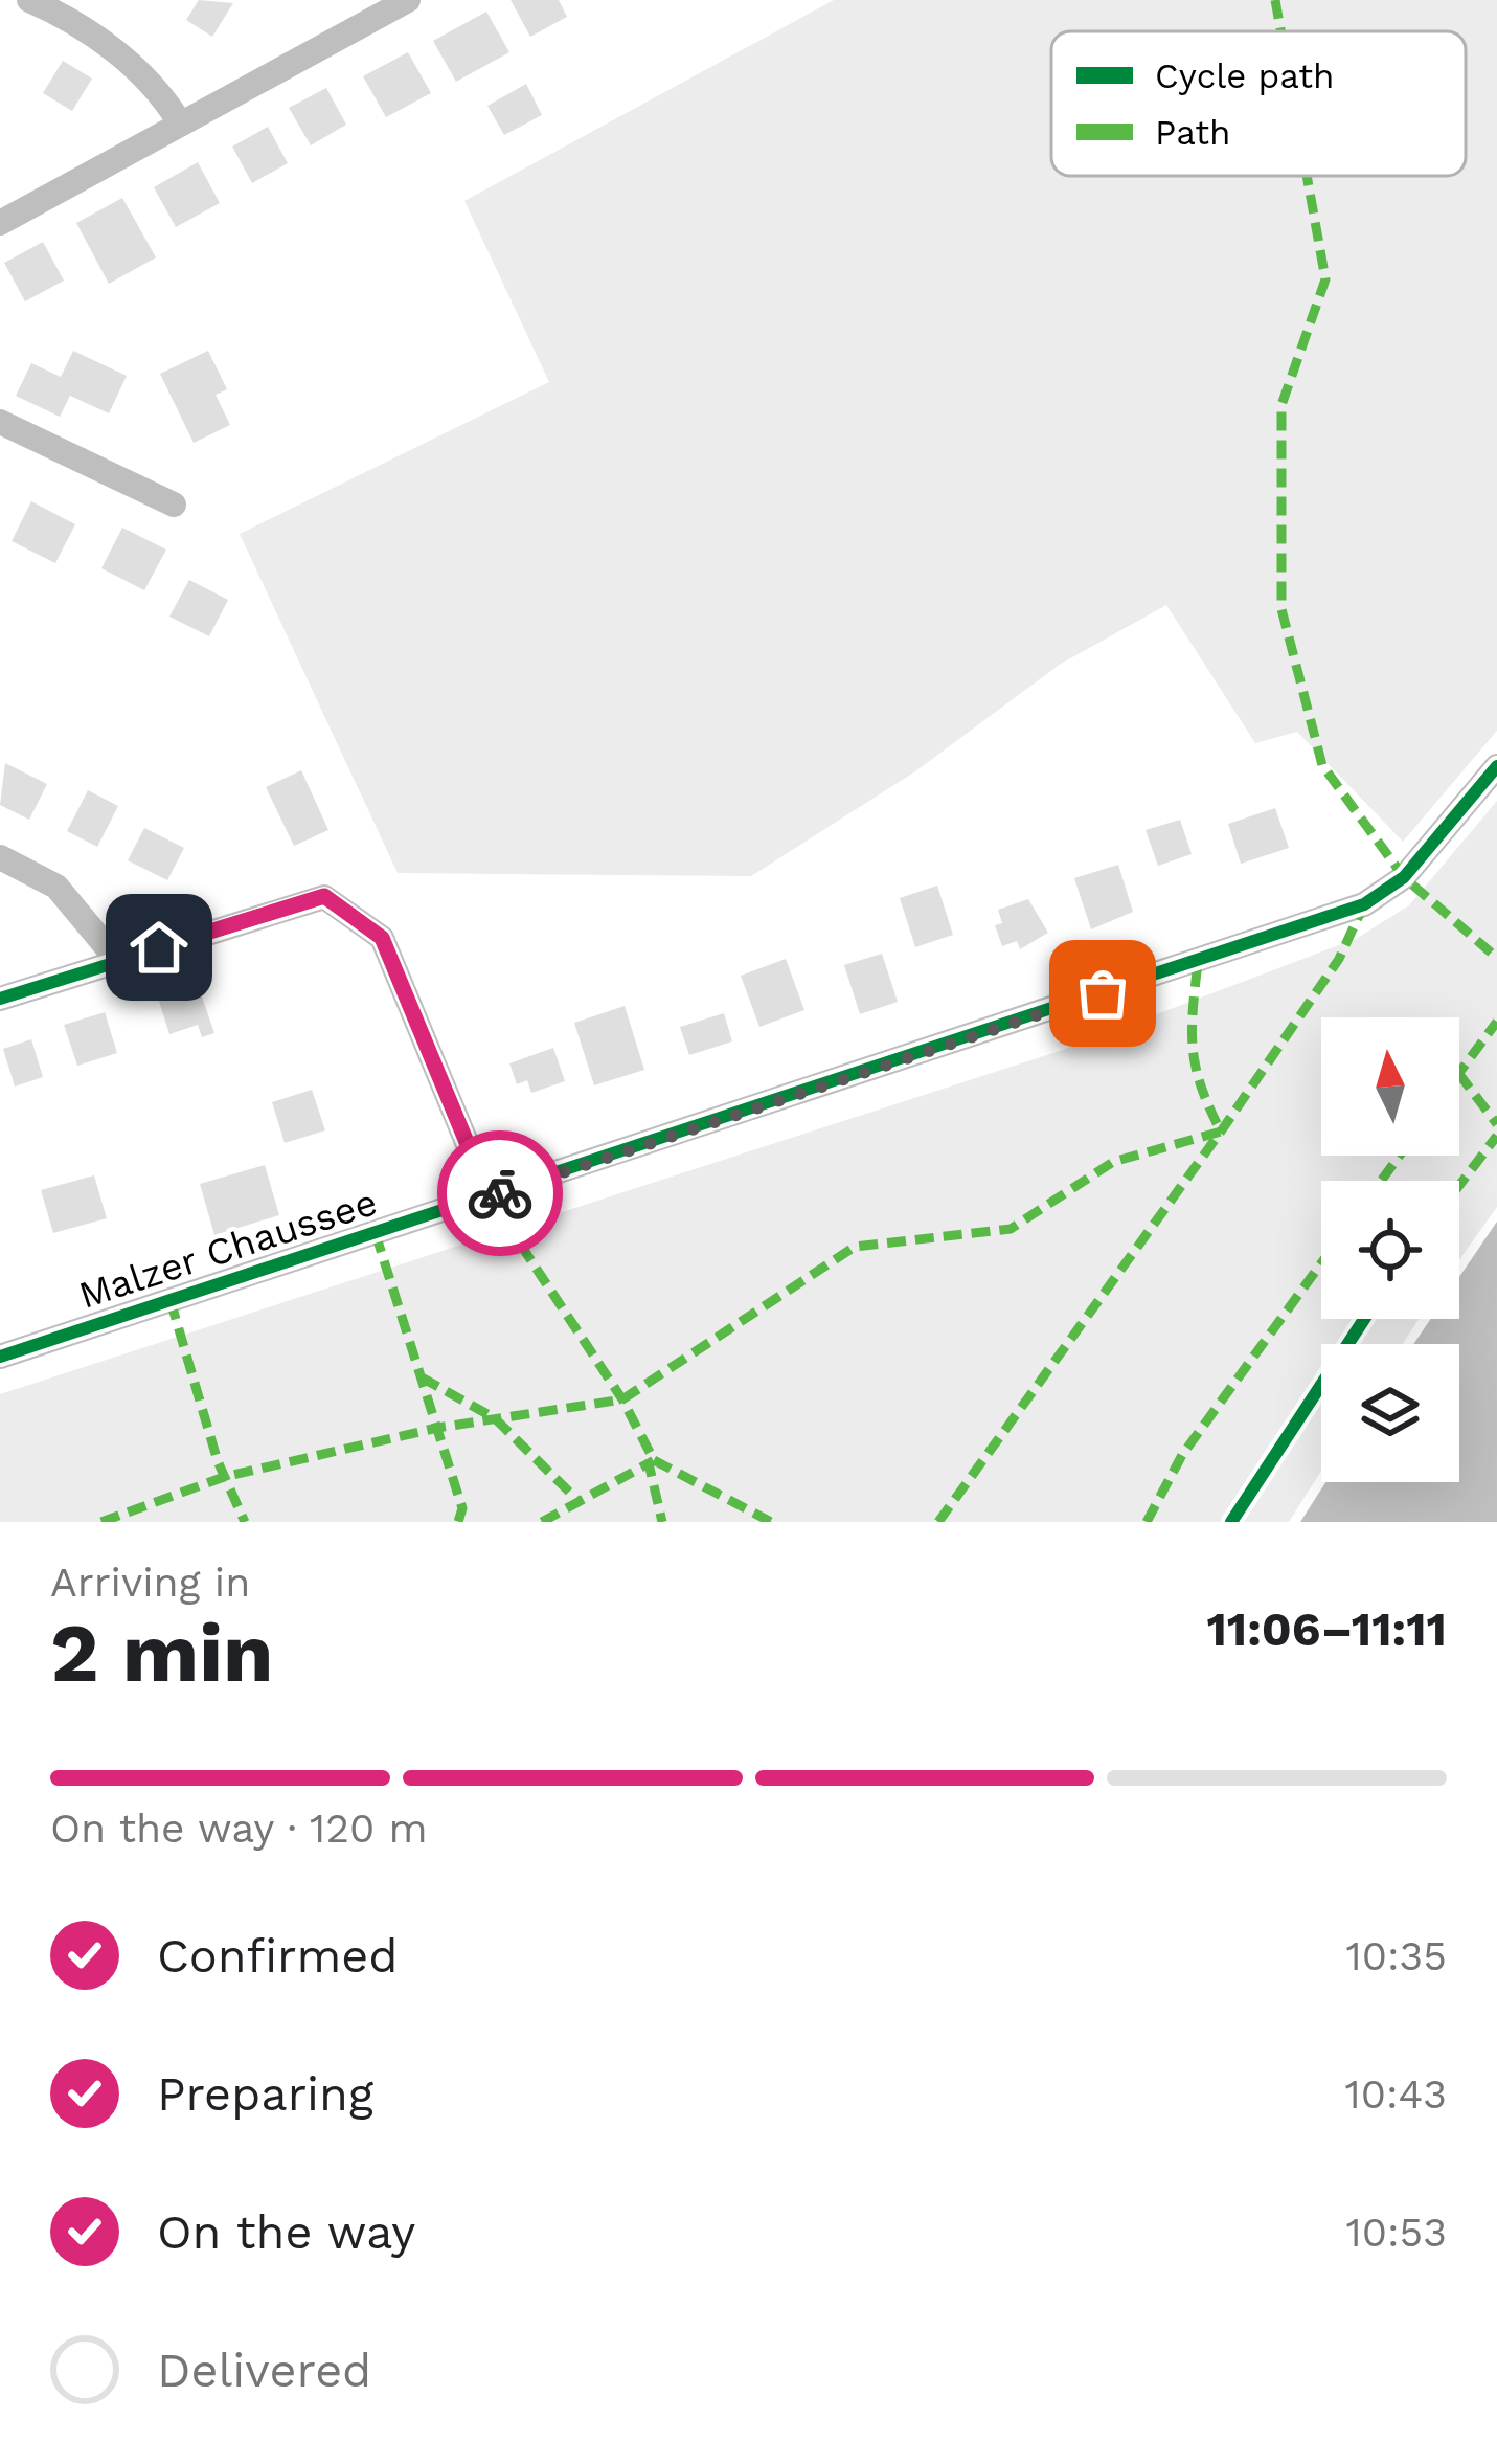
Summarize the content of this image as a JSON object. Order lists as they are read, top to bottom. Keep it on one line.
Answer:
{"streets":{"street":["Malzer Chaussee"]},"legend":["Cycle path","Path"],"north":"top","page":{"heading":["2 min","Arriving in","11:06–11:11"],"bar":"On the way · 120 m","list":[["Confirmed","10:35"],["Preparing","10:43"],["On the way","10:53"],"Delivered"]}}
